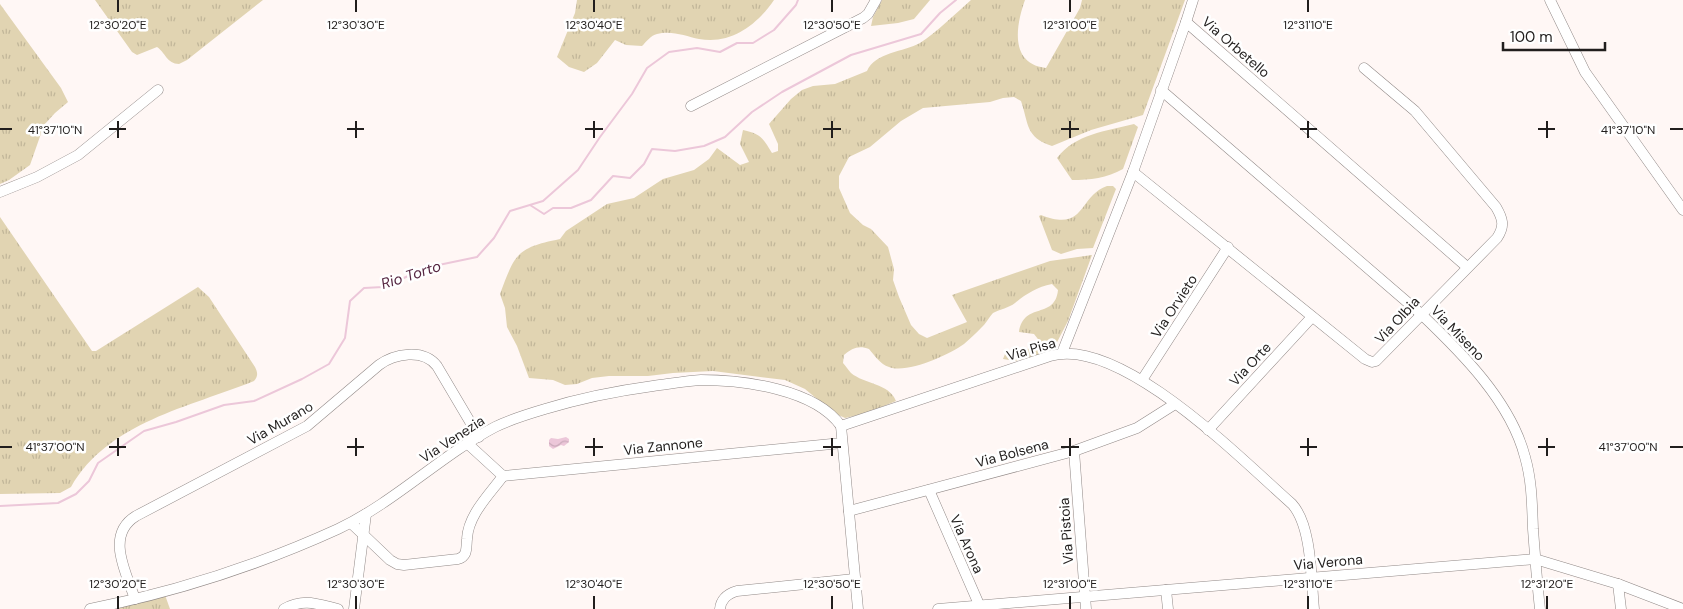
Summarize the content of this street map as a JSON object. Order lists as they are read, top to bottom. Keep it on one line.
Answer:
{"streets":{"street":["Via Orbetello","Via Orvieto","Via Olbia","Via Miseno","Via Pisa","Via Orte","Via Murano","Via Venezia","Via Zannone","Via Bolsena","Via Pistoia","Via Arona","Via Verona"]},"crossings":[["Via Orbetello","Via Olbia"],["Via Orbetello","Via Miseno"],["Via Orbetello","Via Pisa"],["Via Orvieto","Via Olbia"],["Via Orvieto","Via Pisa"],["Via Olbia","Via Miseno"],["Via Olbia","Via Orte"],["Via Miseno","Via Verona"],["Via Pisa","Via Orte"],["Via Pisa","Via Venezia"],["Via Pisa","Via Bolsena"],["Via Pisa","Via Verona"],["Via Murano","Via Venezia"],["Via Bolsena","Via Pistoia"],["Via Bolsena","Via Arona"],["Via Pistoia","Via Verona"],["Via Arona","Via Verona"]],"water":["Rio Torto"],"scale_bar":"100 m","coordinates":["12°30'20\"E","12°30'30\"E","12°30'40\"E","12°30'50\"E","12°31'00\"E","12°31'10\"E","41°37'10\"N","41°37'00\"N","12°31'20\"E"]}
